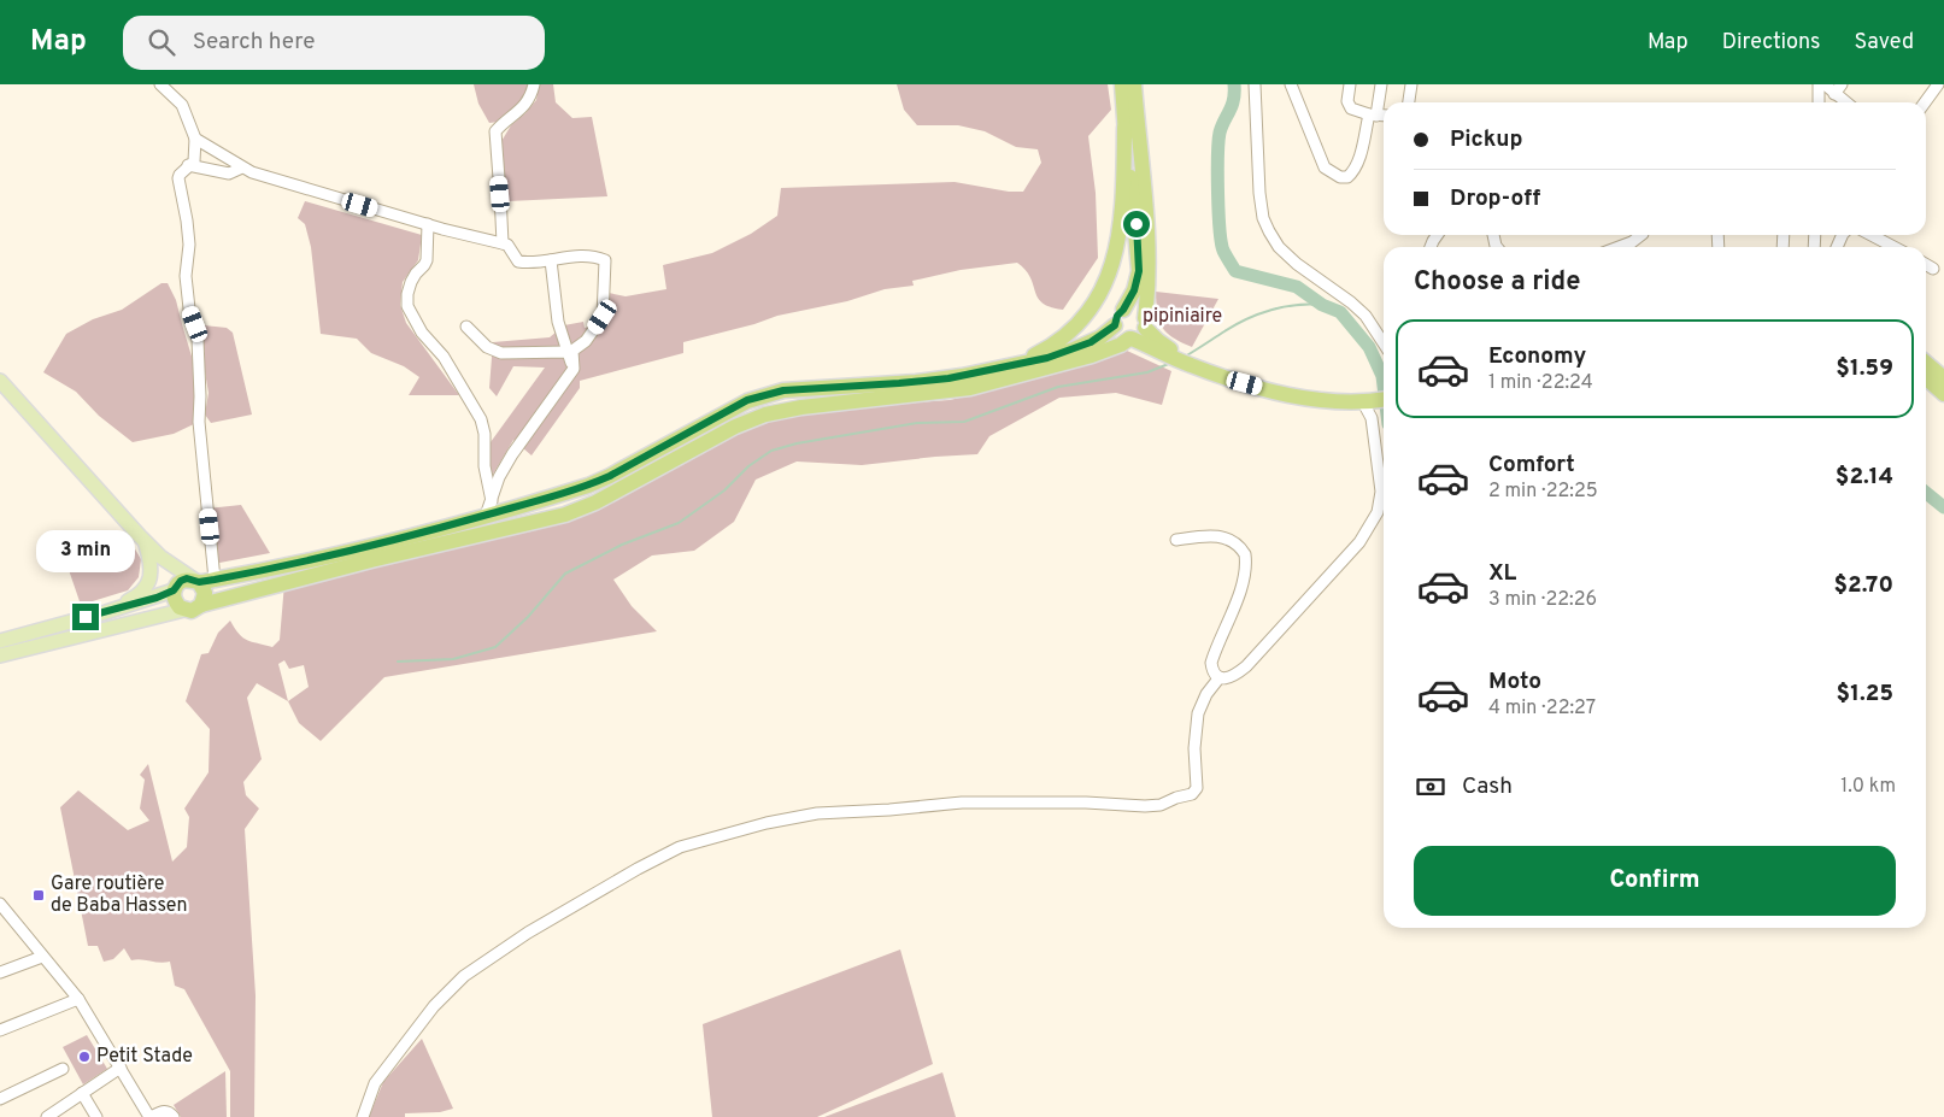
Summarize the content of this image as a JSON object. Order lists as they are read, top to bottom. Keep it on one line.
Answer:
{"parks":["pipiniaire"],"places":{"transit":["Gare routière de Baba Hassen"],"other":["Petit Stade"]},"page":{"header":"Map","search":"Search here","nav":["Map","Directions","Saved"],"banner":["Pickup","Drop-off"],"heading":"Choose a ride","list":[{"name":"Economy","note":"1 min · 22:24","value":"$1.59"},{"name":"Comfort","note":"2 min · 22:25","value":"$2.14"},{"name":"XL","note":"3 min · 22:26","value":"$2.70"},{"name":"Moto","note":"4 min · 22:27","value":"$1.25"}],"bubble":"3 min","pay":["Cash","1.0 km"],"buttons":"Confirm"}}
